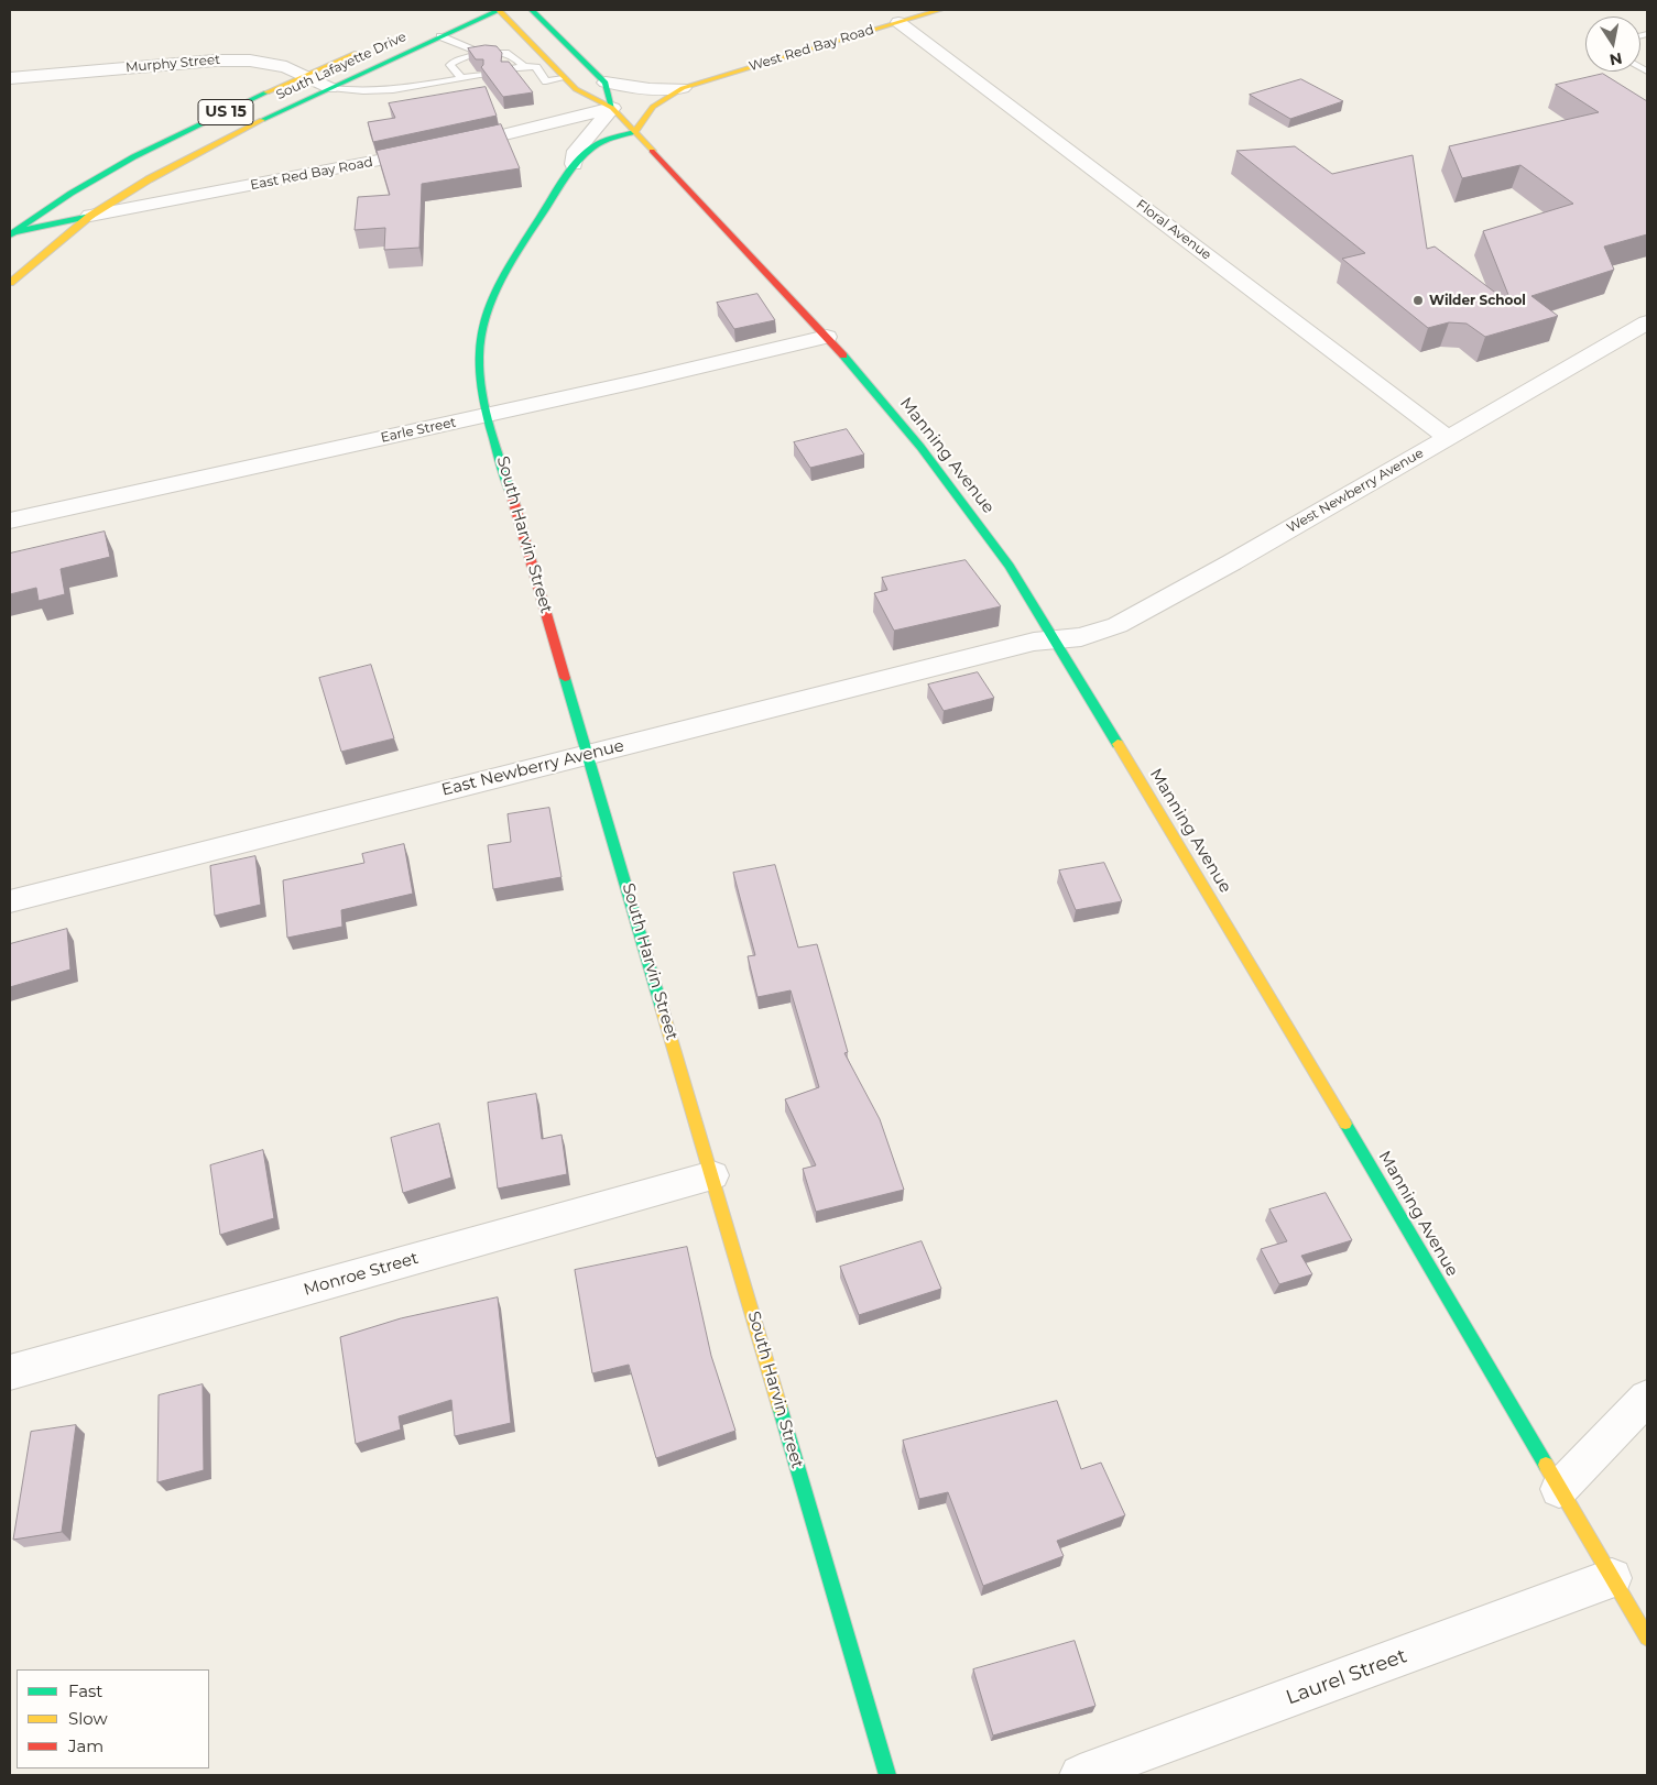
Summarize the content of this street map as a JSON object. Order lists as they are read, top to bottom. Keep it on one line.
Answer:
{"streets":{"main road":["West Red Bay Road","South Lafayette Drive","US 15","East Red Bay Road","Manning Avenue","South Harvin Street"],"street":["Murphy Street","Floral Avenue","Earle Street","West Newberry Avenue","East Newberry Avenue","Monroe Street","Laurel Street"]},"crossings":[["West Red Bay Road","Floral Avenue"],["West Red Bay Road","Manning Avenue"],["West Red Bay Road","South Harvin Street"],["Murphy Street","South Lafayette Drive"],["South Lafayette Drive","East Red Bay Road"],["South Lafayette Drive","Manning Avenue"],["East Red Bay Road","Manning Avenue"],["East Red Bay Road","South Harvin Street"],["Floral Avenue","West Newberry Avenue"],["Earle Street","Manning Avenue"],["Earle Street","South Harvin Street"],["Manning Avenue","West Newberry Avenue"],["Manning Avenue","South Harvin Street"],["Manning Avenue","East Newberry Avenue"],["Manning Avenue","Laurel Street"],["West Newberry Avenue","East Newberry Avenue"],["South Harvin Street","East Newberry Avenue"],["South Harvin Street","Monroe Street"]],"places":["Wilder School"],"legend":["Fast","Slow","Jam"],"north":"bottom"}
